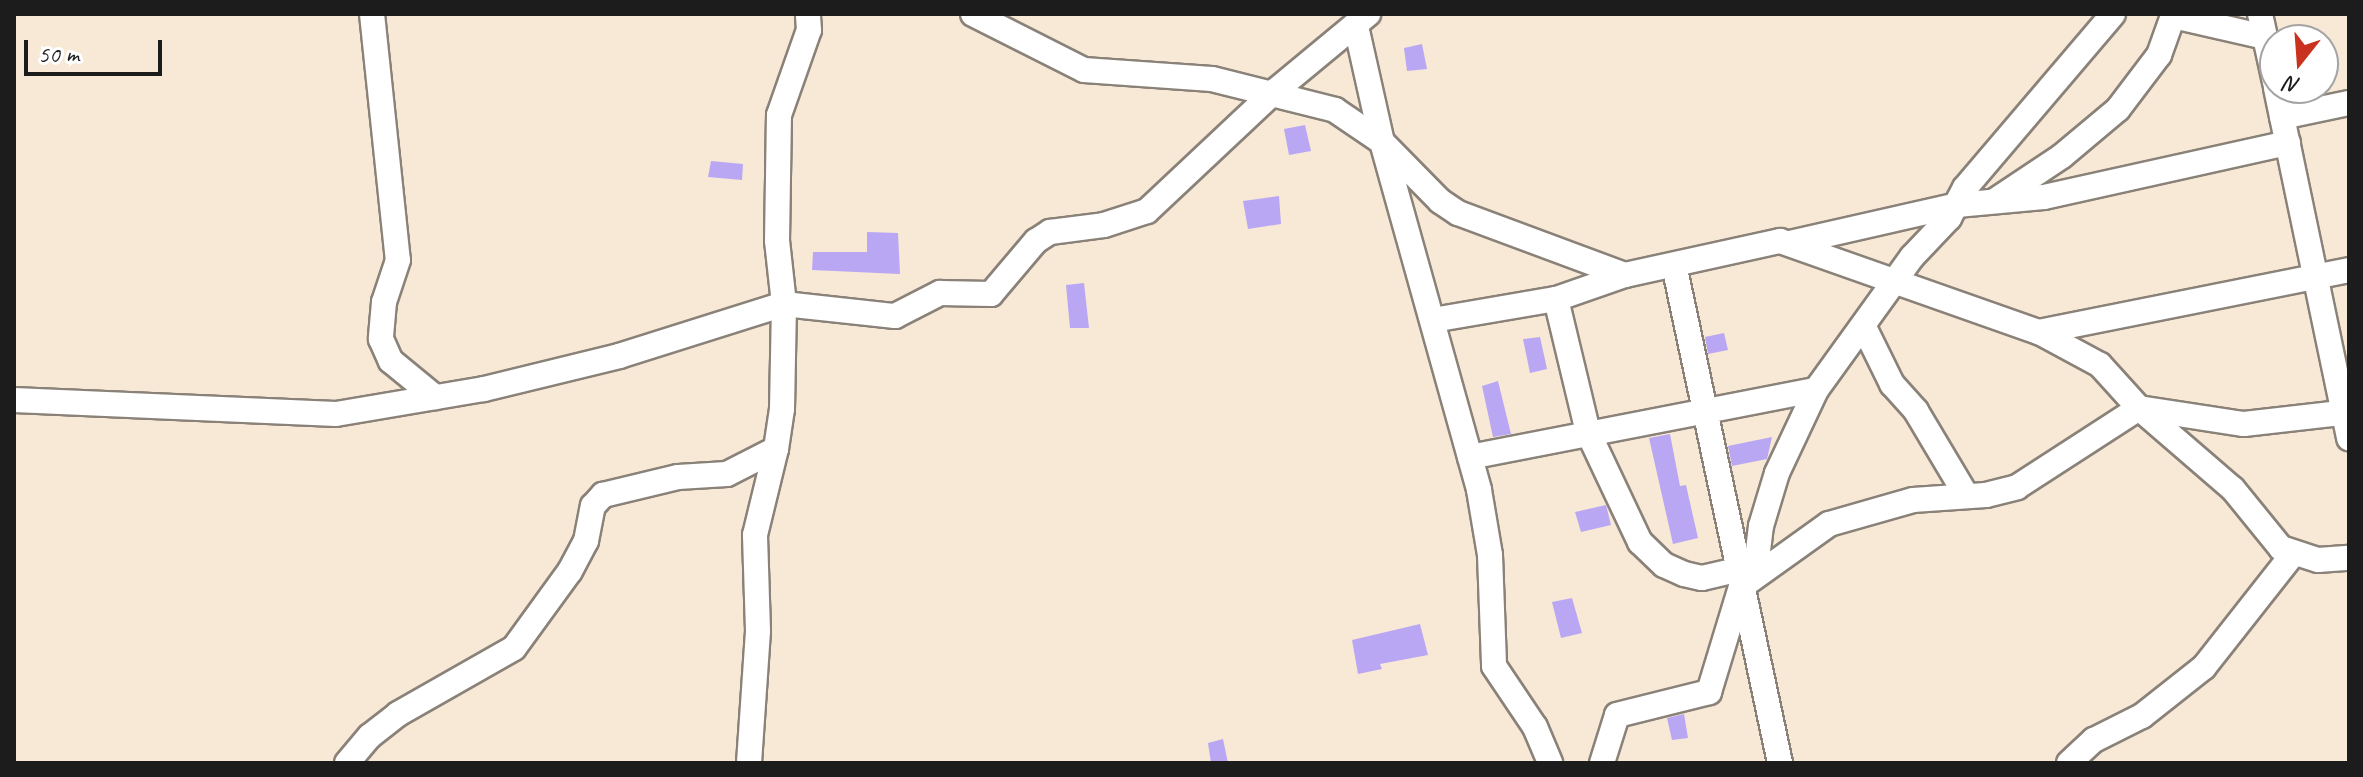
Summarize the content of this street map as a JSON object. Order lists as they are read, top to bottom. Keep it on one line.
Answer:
{"scale_bar":"50 m","north":"bottom"}
